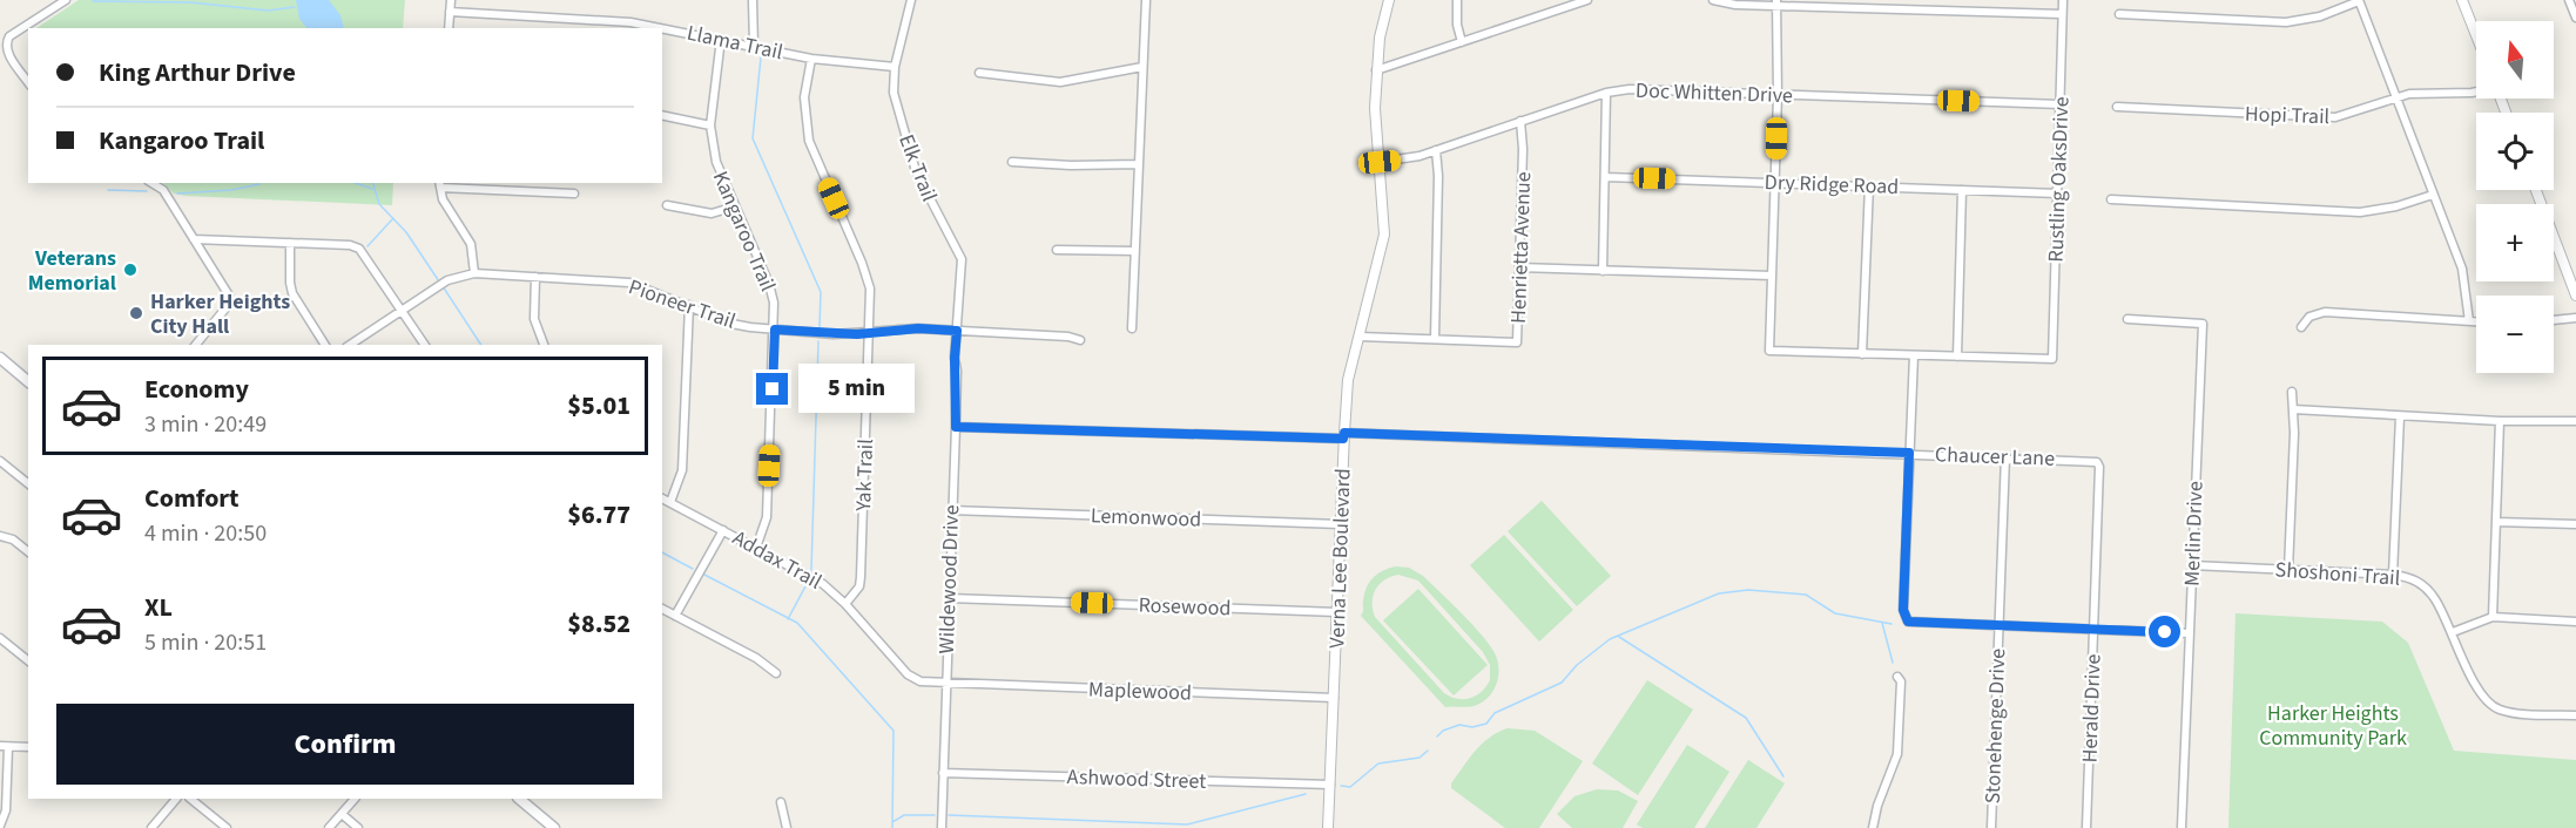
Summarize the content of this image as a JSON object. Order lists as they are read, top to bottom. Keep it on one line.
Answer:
{"streets":{"street":["Llama Trail","Doc Whitten Drive","Hopi Trail","Elk Trail","Rustling OaksDrive","Dry Ridge Road","Kangaroo Trail","Henrietta Avenue","Pioneer Trail","Chaucer Lane","Yak Trail","Lemonwood","Merlin Drive","Verna Lee Boulevard","Addax Trail","Shoshoni Trail","Wildewood Drive","Rosewood","Maplewood","Herald Drive","Stonehenge Drive","Ashwood Street"]},"crossings":[["Llama Trail","Elk Trail"],["Llama Trail","Kangaroo Trail"],["Llama Trail","Yak Trail"],["Doc Whitten Drive","Rustling OaksDrive"],["Doc Whitten Drive","Henrietta Avenue"],["Doc Whitten Drive","Verna Lee Boulevard"],["Elk Trail","Pioneer Trail"],["Elk Trail","Wildewood Drive"],["Rustling OaksDrive","Dry Ridge Road"],["Kangaroo Trail","Pioneer Trail"],["Kangaroo Trail","Addax Trail"],["Henrietta Avenue","Verna Lee Boulevard"],["Pioneer Trail","Yak Trail"],["Pioneer Trail","Wildewood Drive"],["Chaucer Lane","Verna Lee Boulevard"],["Chaucer Lane","Wildewood Drive"],["Chaucer Lane","Herald Drive"],["Chaucer Lane","Stonehenge Drive"],["Yak Trail","Addax Trail"],["Lemonwood","Verna Lee Boulevard"],["Lemonwood","Wildewood Drive"],["Merlin Drive","Shoshoni Trail"],["Verna Lee Boulevard","Rosewood"],["Verna Lee Boulevard","Maplewood"],["Verna Lee Boulevard","Ashwood Street"],["Addax Trail","Wildewood Drive"],["Addax Trail","Maplewood"],["Wildewood Drive","Rosewood"],["Wildewood Drive","Maplewood"],["Wildewood Drive","Ashwood Street"]],"parks":["Harker Heights Community Park"],"places":["Veterans Memorial","Harker Heights City Hall"],"north":"top","page":{"map_buttons":["+","−"],"banner":["King Arthur Drive","Kangaroo Trail"],"list":[{"name":"Economy","note":"3 min · 20:49","value":"$5.01"},{"name":"Comfort","note":"4 min · 20:50","value":"$6.77"},{"name":"XL","note":"5 min · 20:51","value":"$8.52"}],"bubble":"5 min","buttons":"Confirm"}}
